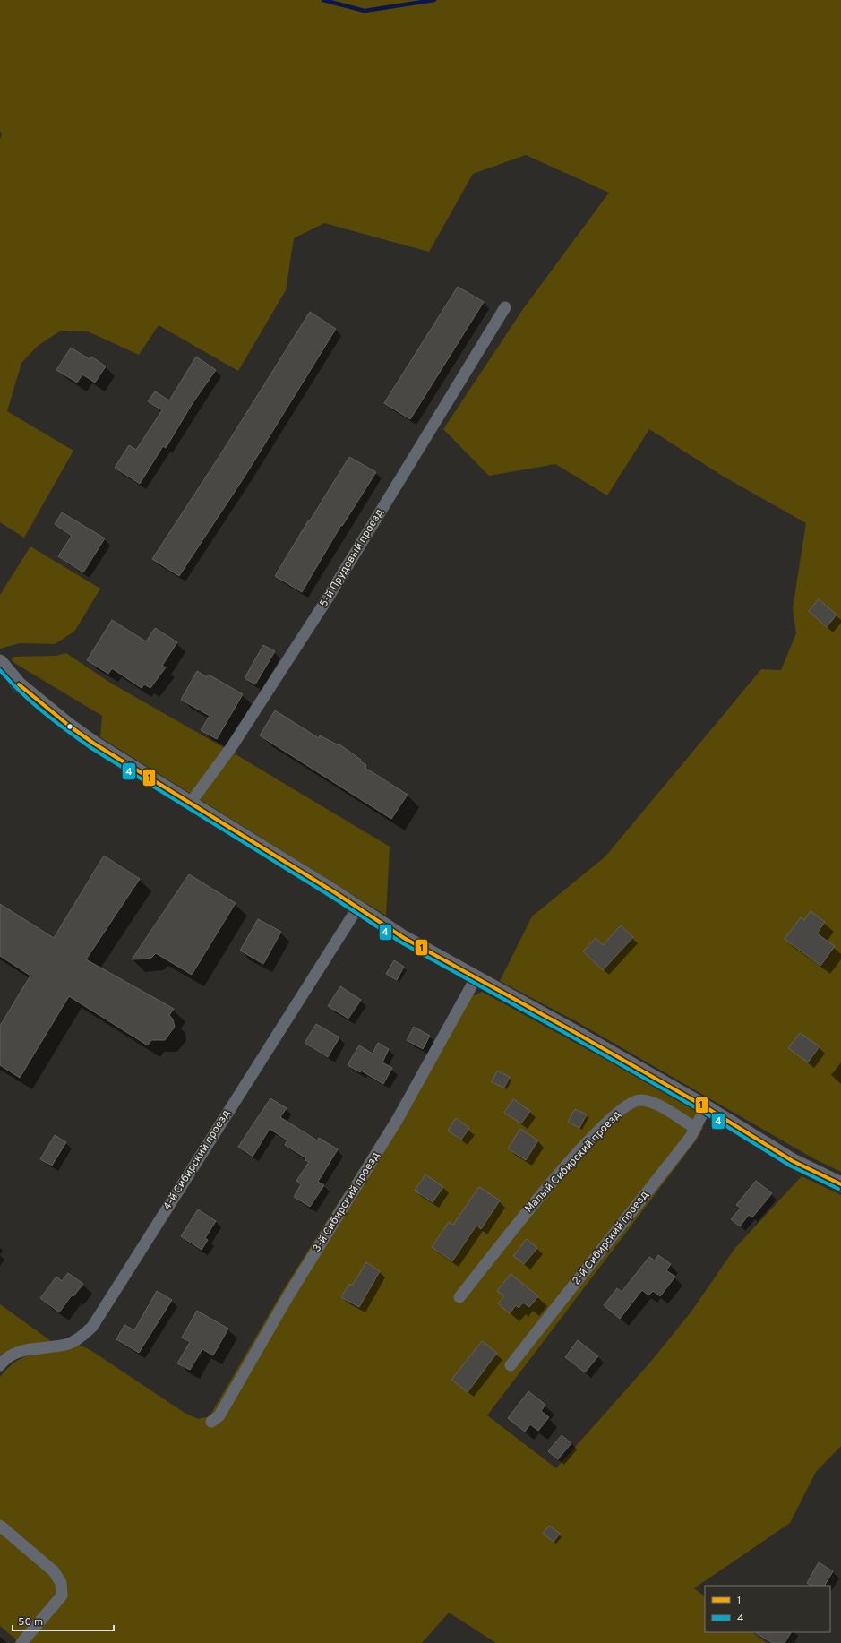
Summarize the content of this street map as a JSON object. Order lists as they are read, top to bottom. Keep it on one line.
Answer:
{"streets":{"street":["5-й Прудовый проезд","4-й Сибирский проезд","Малый Сибирский проезд","3-й Сибирский проезд","2-й Сибирский проезд"]},"crossings":[["Малый Сибирский проезд","2-й Сибирский проезд"]],"lines":["transit line 4","transit line 1"],"legend":["1","4"],"scale_bar":"50 m"}
